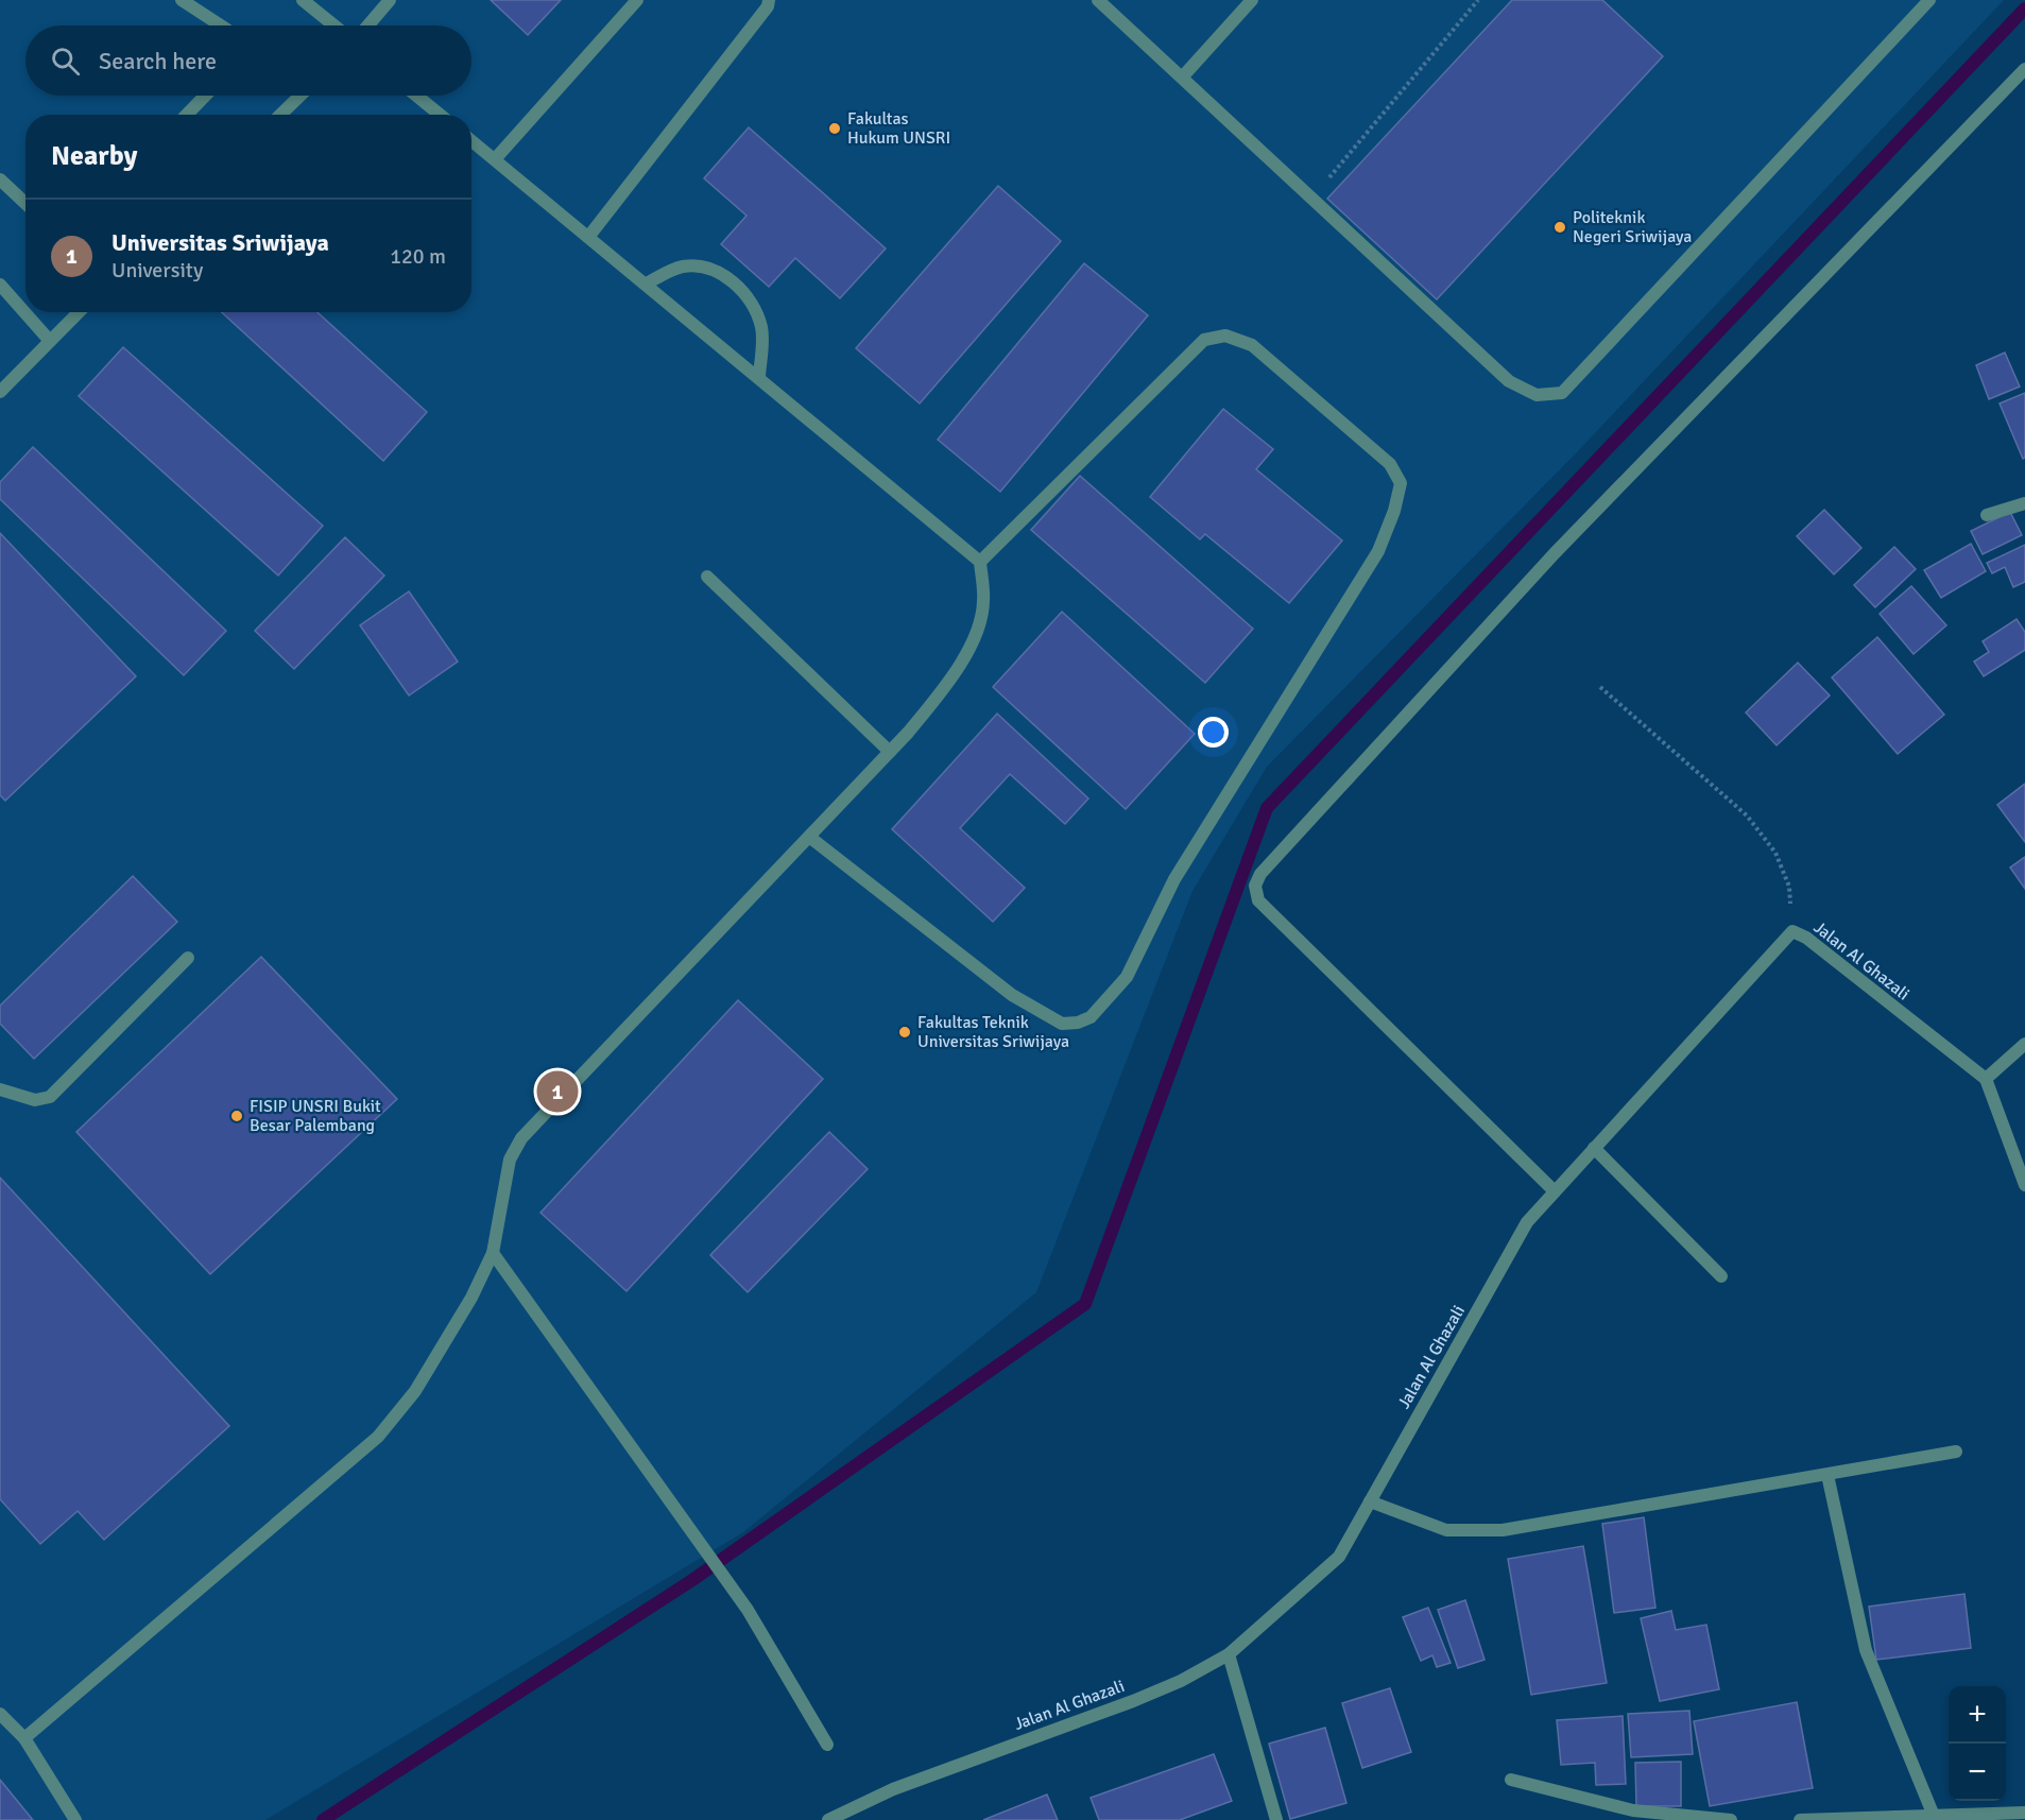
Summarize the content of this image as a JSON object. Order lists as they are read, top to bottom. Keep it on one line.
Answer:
{"streets":{"street":["Jalan Al Ghazali"]},"places":["Fakultas Hukum UNSRI","Politeknik Negeri Sriwijaya","Fakultas Teknik Universitas Sriwijaya","FISIP UNSRI Bukit Besar Palembang"],"page":{"search":"Search here","heading":"Nearby","list":[{"mark":"1","name":"Universitas Sriwijaya","note":"University","value":"120 m"}],"pins":"1","map_buttons":["+","−"]}}
